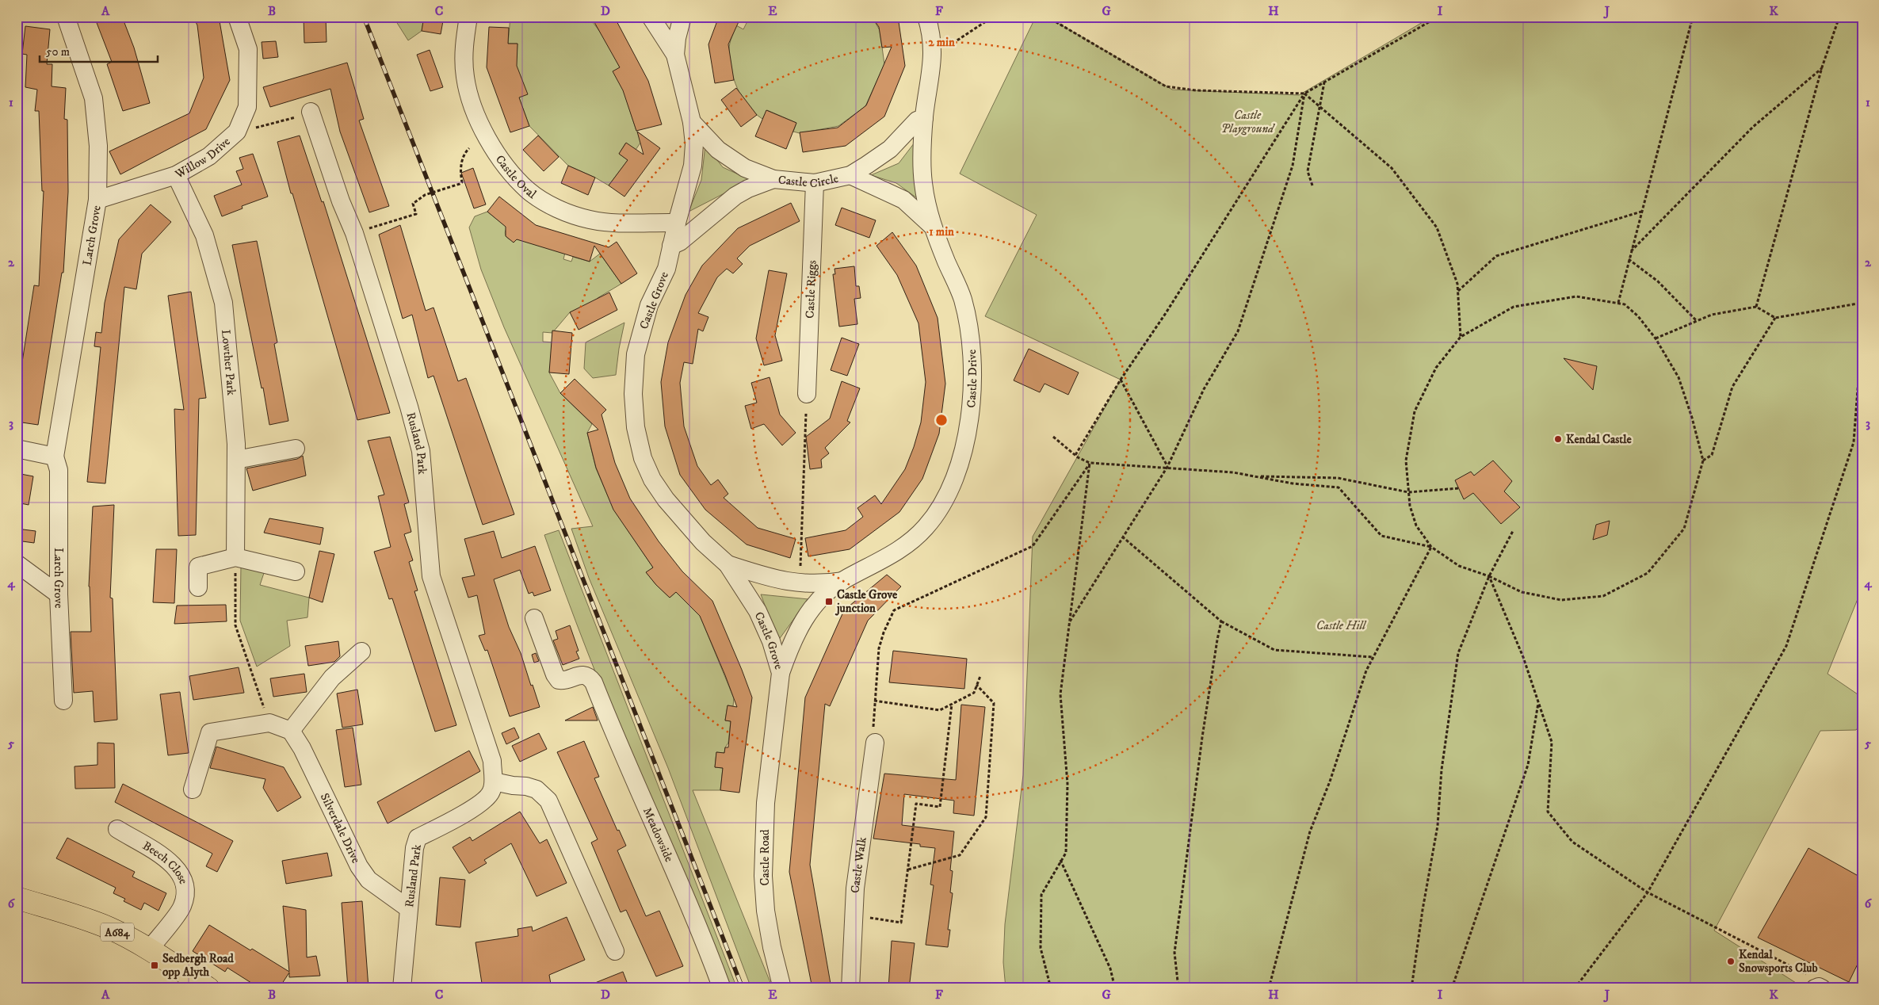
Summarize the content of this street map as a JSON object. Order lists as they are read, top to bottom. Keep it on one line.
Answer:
{"streets":{"highway":["A684"],"street":["Willow Drive","Castle Oval","Castle Circle","Larch Grove","Castle Riggs","Castle Grove","Lowther Park","Castle Drive","Rusland Park","Silverdale Drive","Meadowside","Castle Road","Castle Walk","Beech Close"]},"crossings":[["Willow Drive","Larch Grove"],["Willow Drive","Lowther Park"],["Castle Oval","Castle Grove"],["Castle Circle","Castle Riggs"],["Castle Circle","Castle Grove"],["Castle Circle","Castle Drive"],["Castle Grove","Castle Drive"],["Castle Grove","Castle Road"],["Rusland Park","Silverdale Drive"],["Beech Close","A684"]],"parks":["Castle Playground","Castle Hill"],"places":{"other":["Kendal Castle","Kendal Snowsports Club"],"transit":["Castle Grove junction","Sedbergh Road opp Alyth"]},"scale_bar":"50 m","grid":{"columns":["A","B","C","D","E","F","G","H","I","J","K"],"rows":["1","2","3","4","5","6"]},"rings":["2 min","1 min"]}
